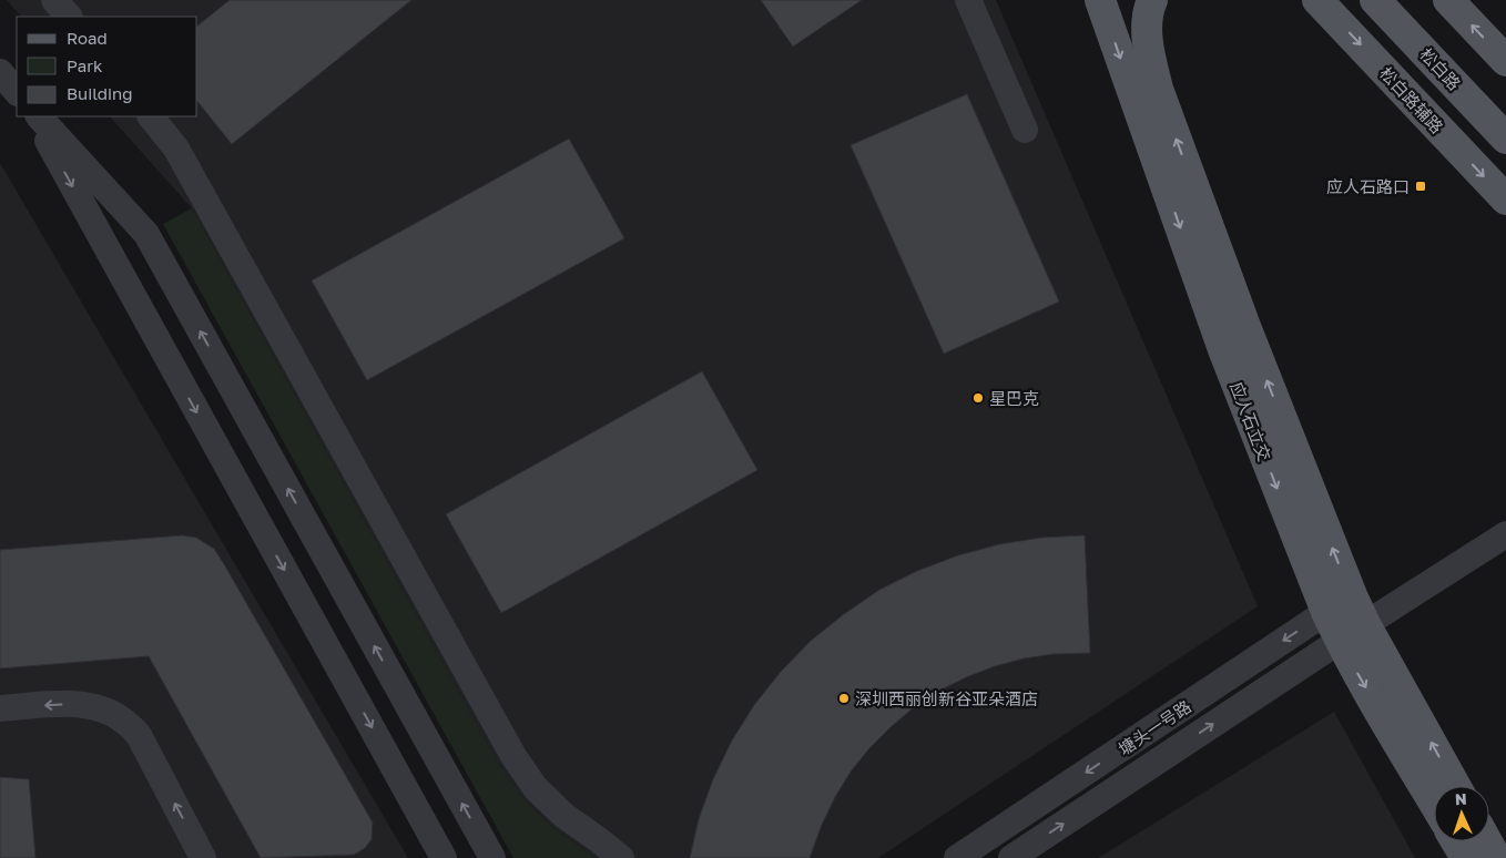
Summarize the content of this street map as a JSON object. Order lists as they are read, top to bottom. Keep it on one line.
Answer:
{"streets":{"main road":["松白路","松白路辅路","应人石立交"],"street":["塘头一号路"]},"crossings":[["应人石立交","塘头一号路"]],"places":{"transit":["应人石路口"],"other":["星巴克","深圳西丽创新谷亚朵酒店"]},"legend":["Road","Park","Building"],"north":"top"}
